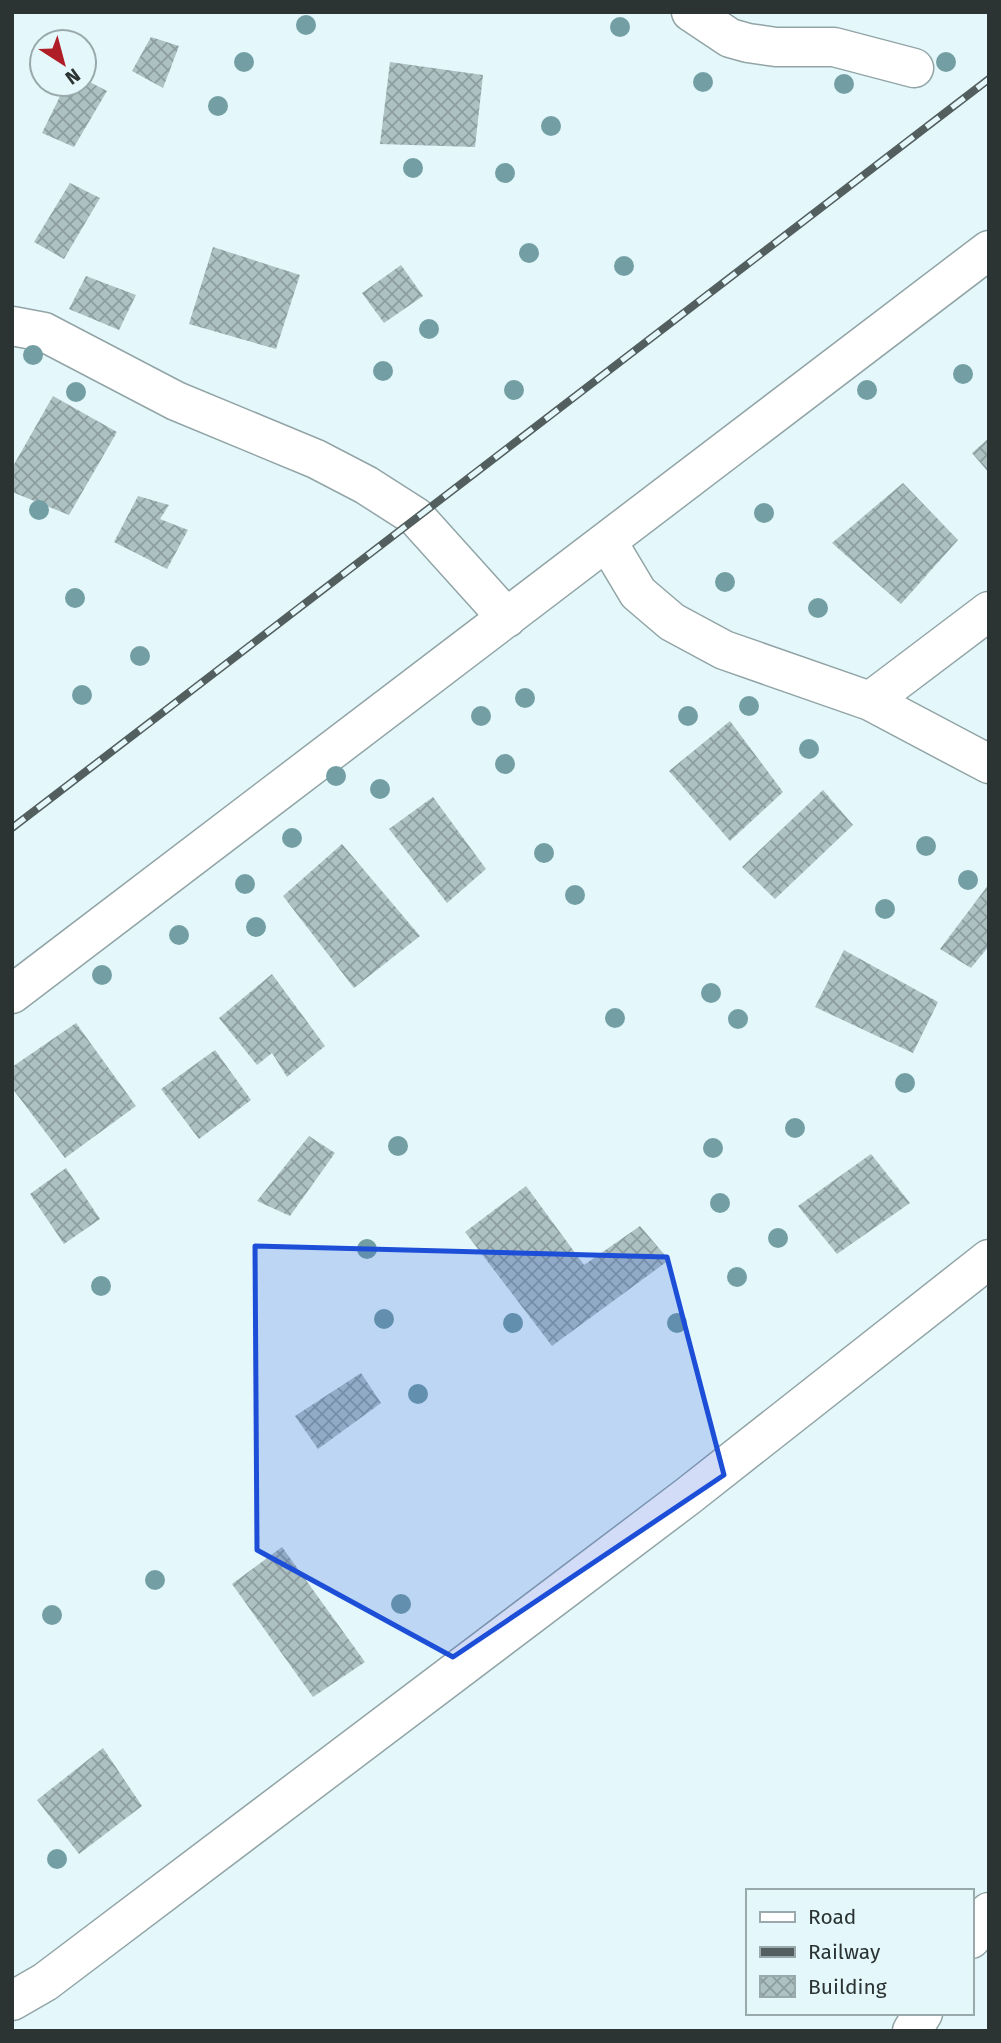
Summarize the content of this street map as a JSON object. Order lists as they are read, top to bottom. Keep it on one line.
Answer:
{"legend":["Road","Railway","Building"],"north":"bottom right"}
